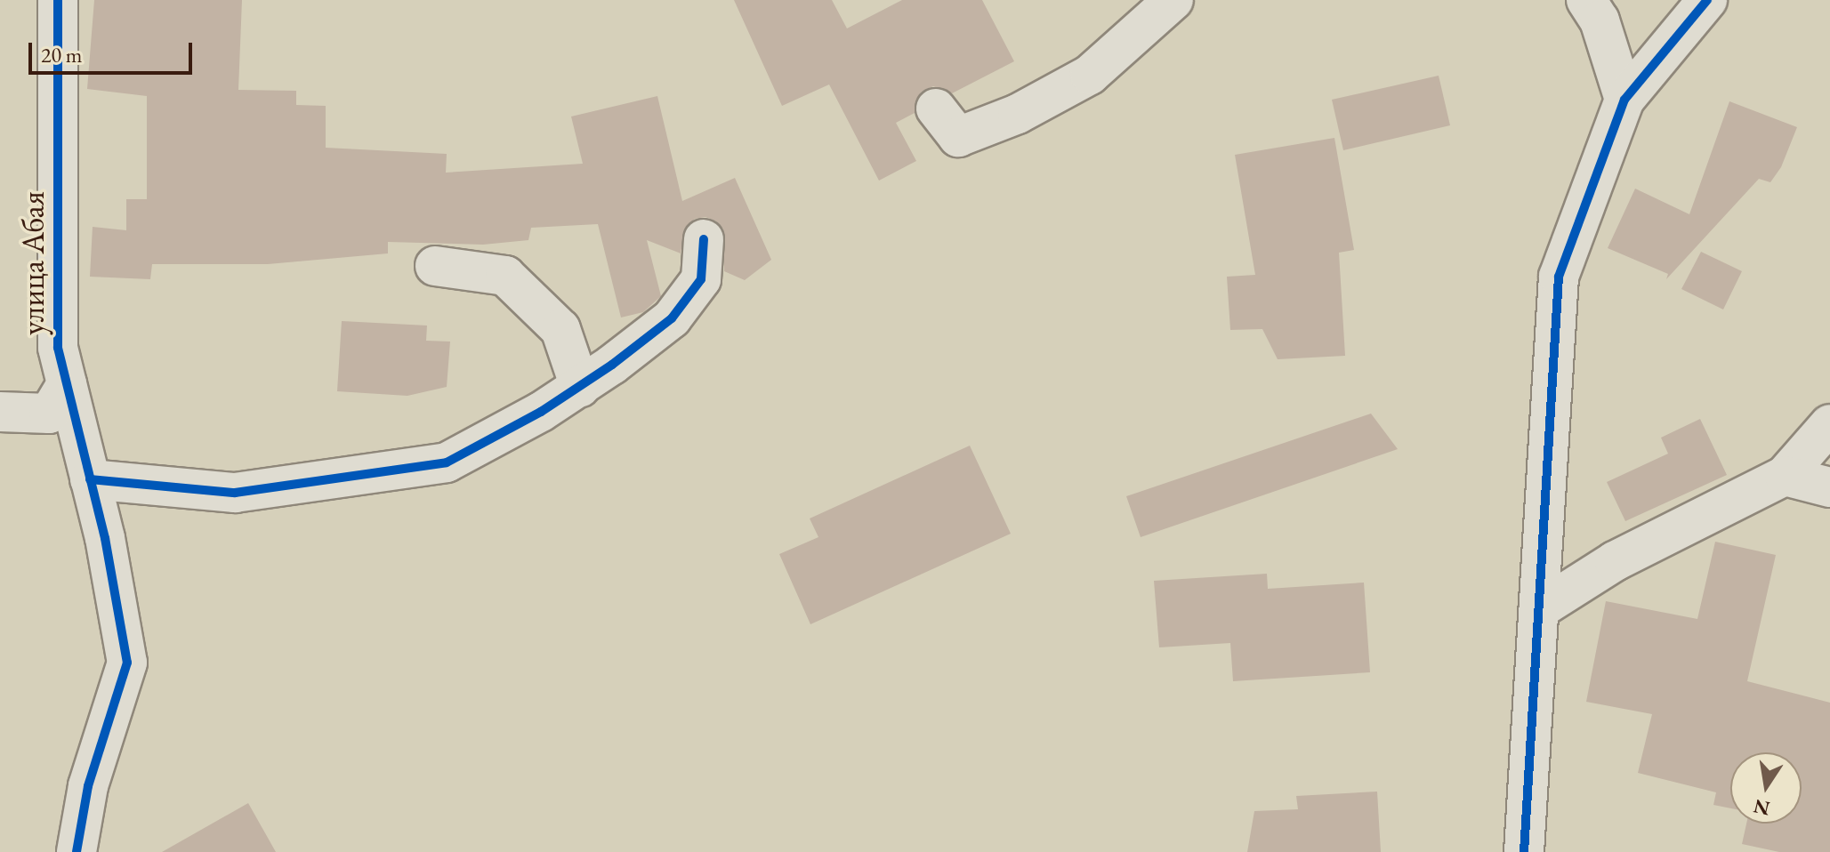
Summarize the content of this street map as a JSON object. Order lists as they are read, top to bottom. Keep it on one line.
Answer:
{"streets":{"street":["улица Абая"]},"scale_bar":"20 m","north":"bottom"}
